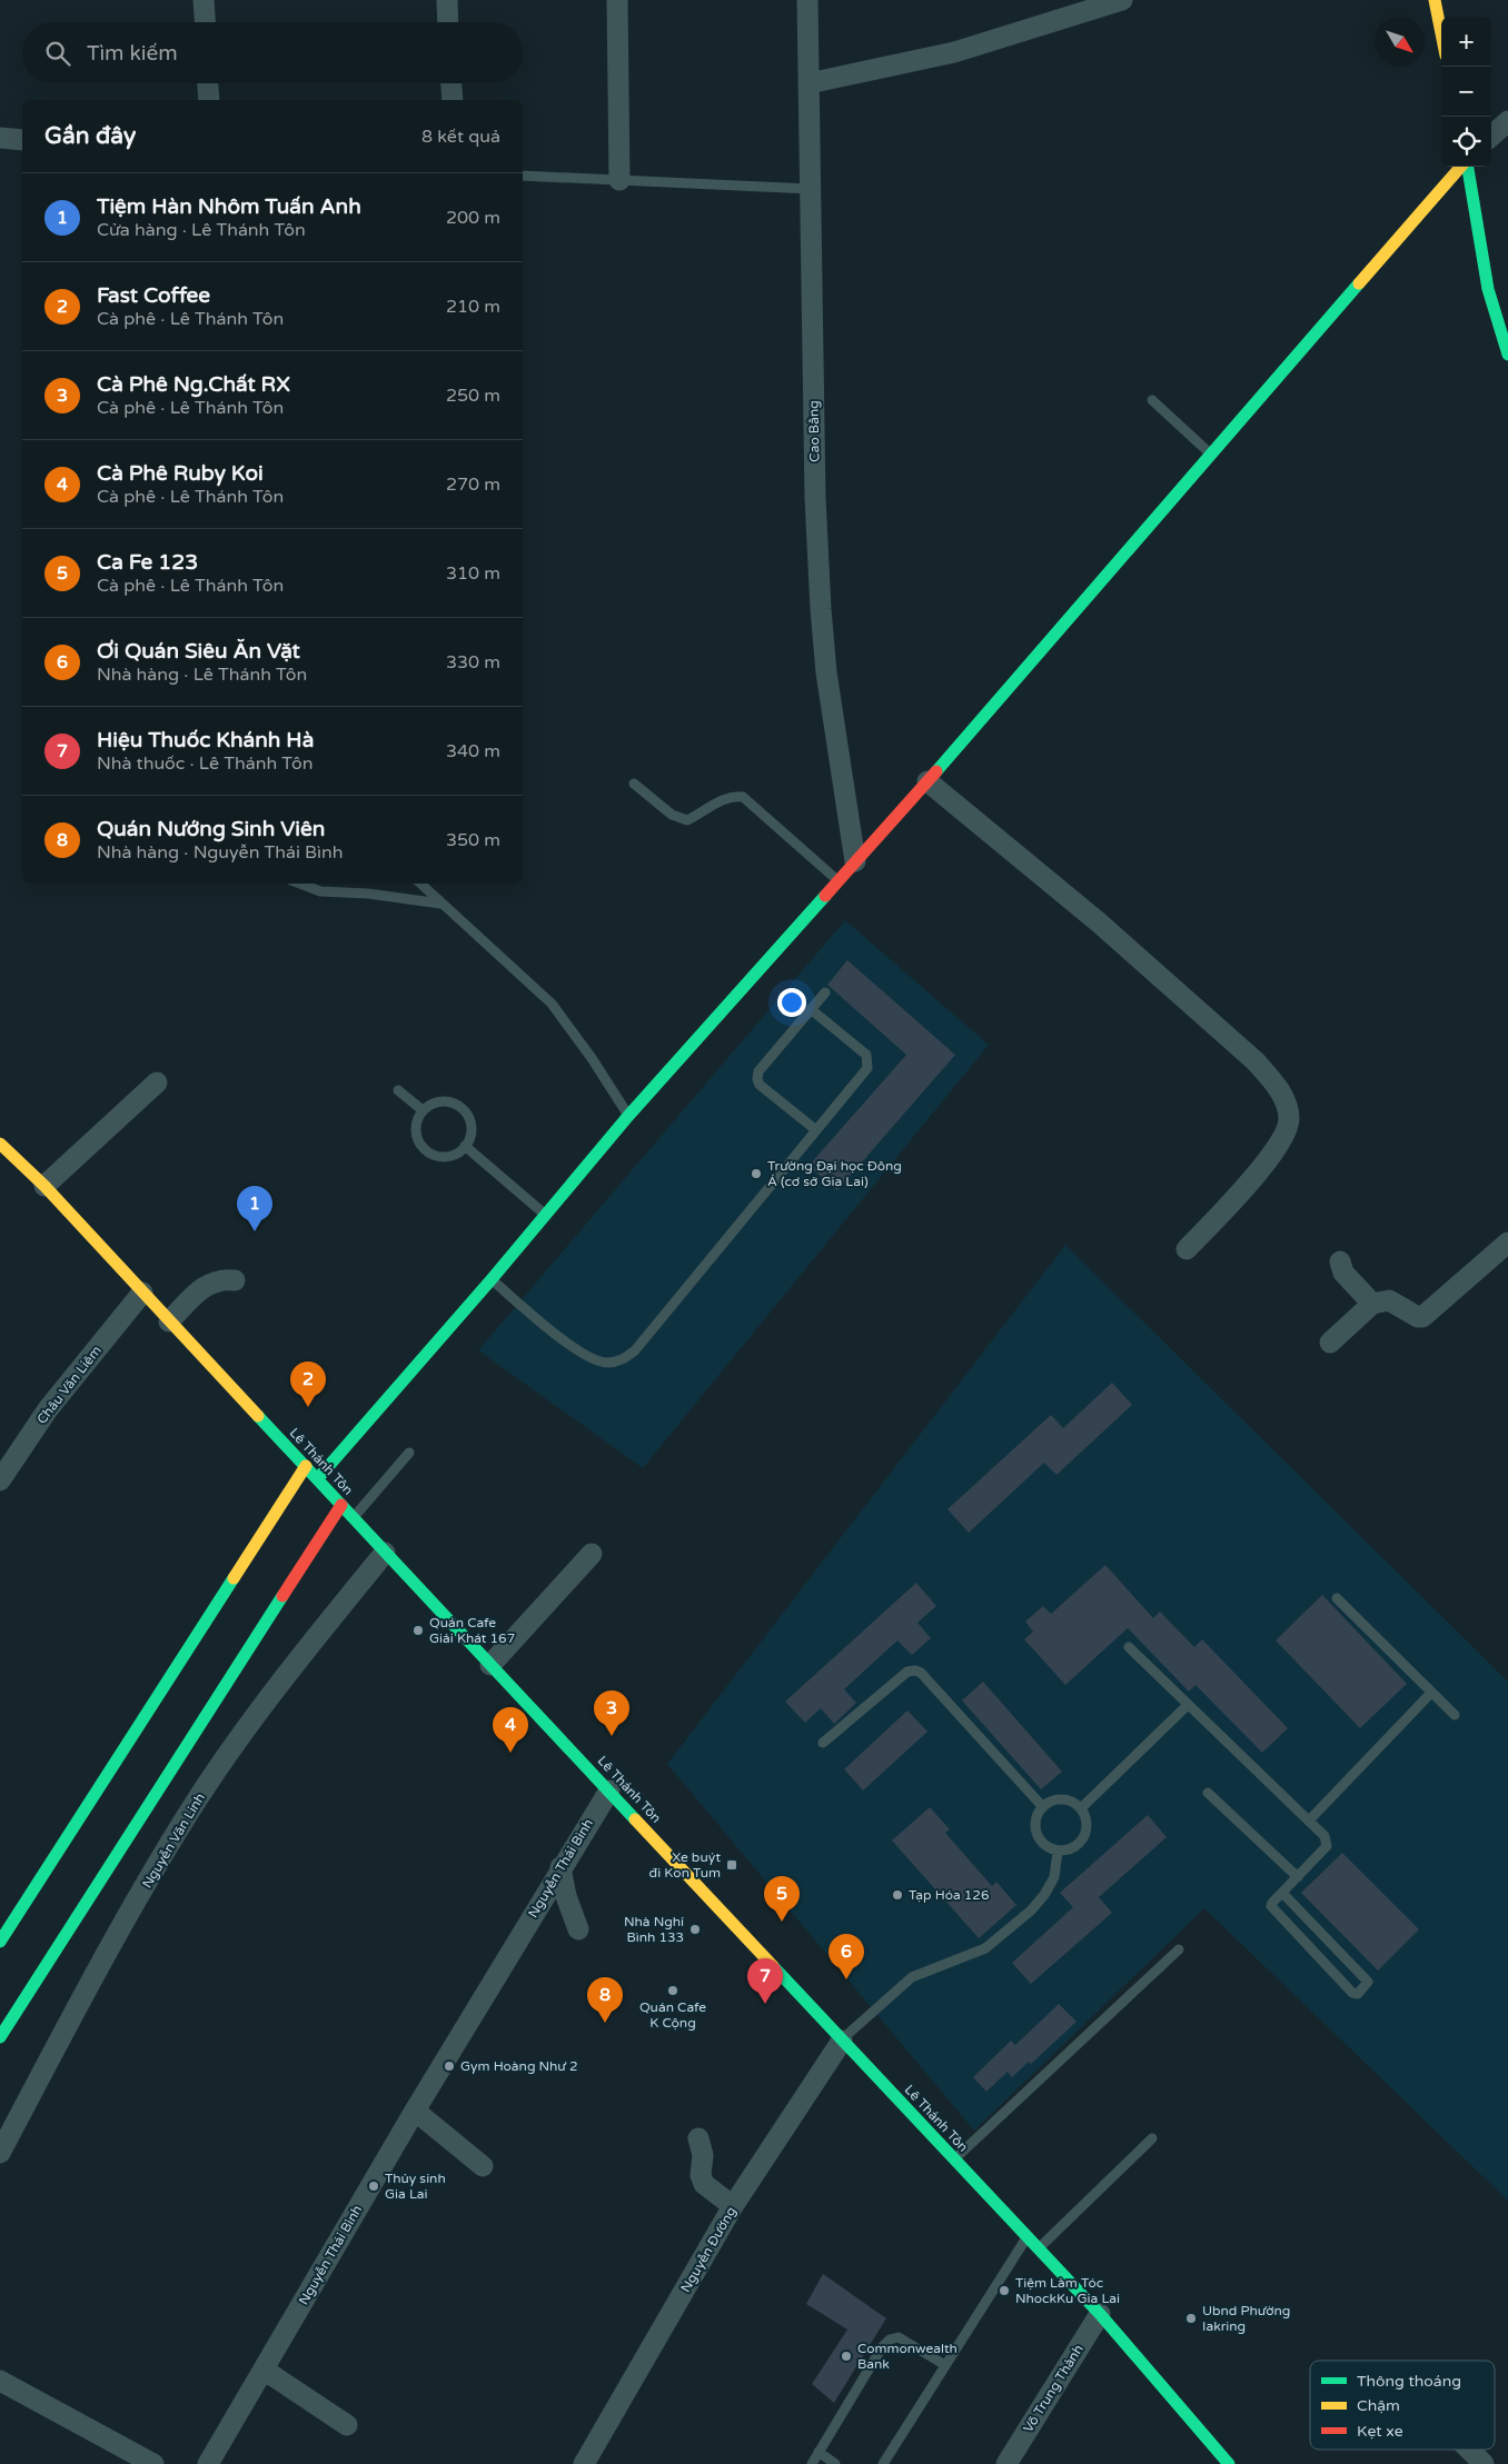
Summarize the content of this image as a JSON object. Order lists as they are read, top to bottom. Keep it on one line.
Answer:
{"streets":{"street":["Cao Bằng","Châu Văn Liêm","Lê Thánh Tôn","Nguyễn Văn Linh","Nguyễn Thái Bình","Nguyễn Đường","Võ Trung Thành"]},"crossings":[["Châu Văn Liêm","Lê Thánh Tôn"],["Lê Thánh Tôn","Nguyễn Văn Linh"],["Lê Thánh Tôn","Nguyễn Thái Bình"],["Lê Thánh Tôn","Nguyễn Đường"],["Lê Thánh Tôn","Võ Trung Thành"]],"places":{"other":["Trường Đại học Đông Á (cơ sở Gia Lai)","Quán Cafe Giải Khát 167","Tạp Hóa 126","Nhà Nghỉ Bình 133","Quán Cafe K Cộng","Gym Hoàng Như 2","Thủy sinh Gia Lai","Tiệm Làm Tóc NhockKu Gia Lai","Ubnd Phường Iakring","Commonwealth Bank"],"transit":["Xe buýt đi Kon Tum"]},"legend":["Thông thoáng","Chậm","Kẹt xe"],"north":"bottom right","page":{"map_buttons":["+","−"],"search":"Tìm kiếm","heading":["Gần đây","8 kết quả"],"list":[{"mark":"1","name":"Tiệm Hàn Nhôm Tuấn Anh","note":"Cửa hàng · Lê Thánh Tôn","value":"200 m"},{"mark":"2","name":"Fast Coffee","note":"Cà phê · Lê Thánh Tôn","value":"210 m"},{"mark":"3","name":"Cà Phê Ng.Chất RX","note":"Cà phê · Lê Thánh Tôn","value":"250 m"},{"mark":"4","name":"Cà Phê Ruby Koi","note":"Cà phê · Lê Thánh Tôn","value":"270 m"},{"mark":"5","name":"Ca Fe 123","note":"Cà phê · Lê Thánh Tôn","value":"310 m"},{"mark":"6","name":"Ơi Quán Siêu Ăn Vặt","note":"Nhà hàng · Lê Thánh Tôn","value":"330 m"},{"mark":"7","name":"Hiệu Thuốc Khánh Hà","note":"Nhà thuốc · Lê Thánh Tôn","value":"340 m"},{"mark":"8","name":"Quán Nướng Sinh Viên","note":"Nhà hàng · Nguyễn Thái Bình","value":"350 m"}],"pins":["1","2","3","4","5","6","7","8"]}}
